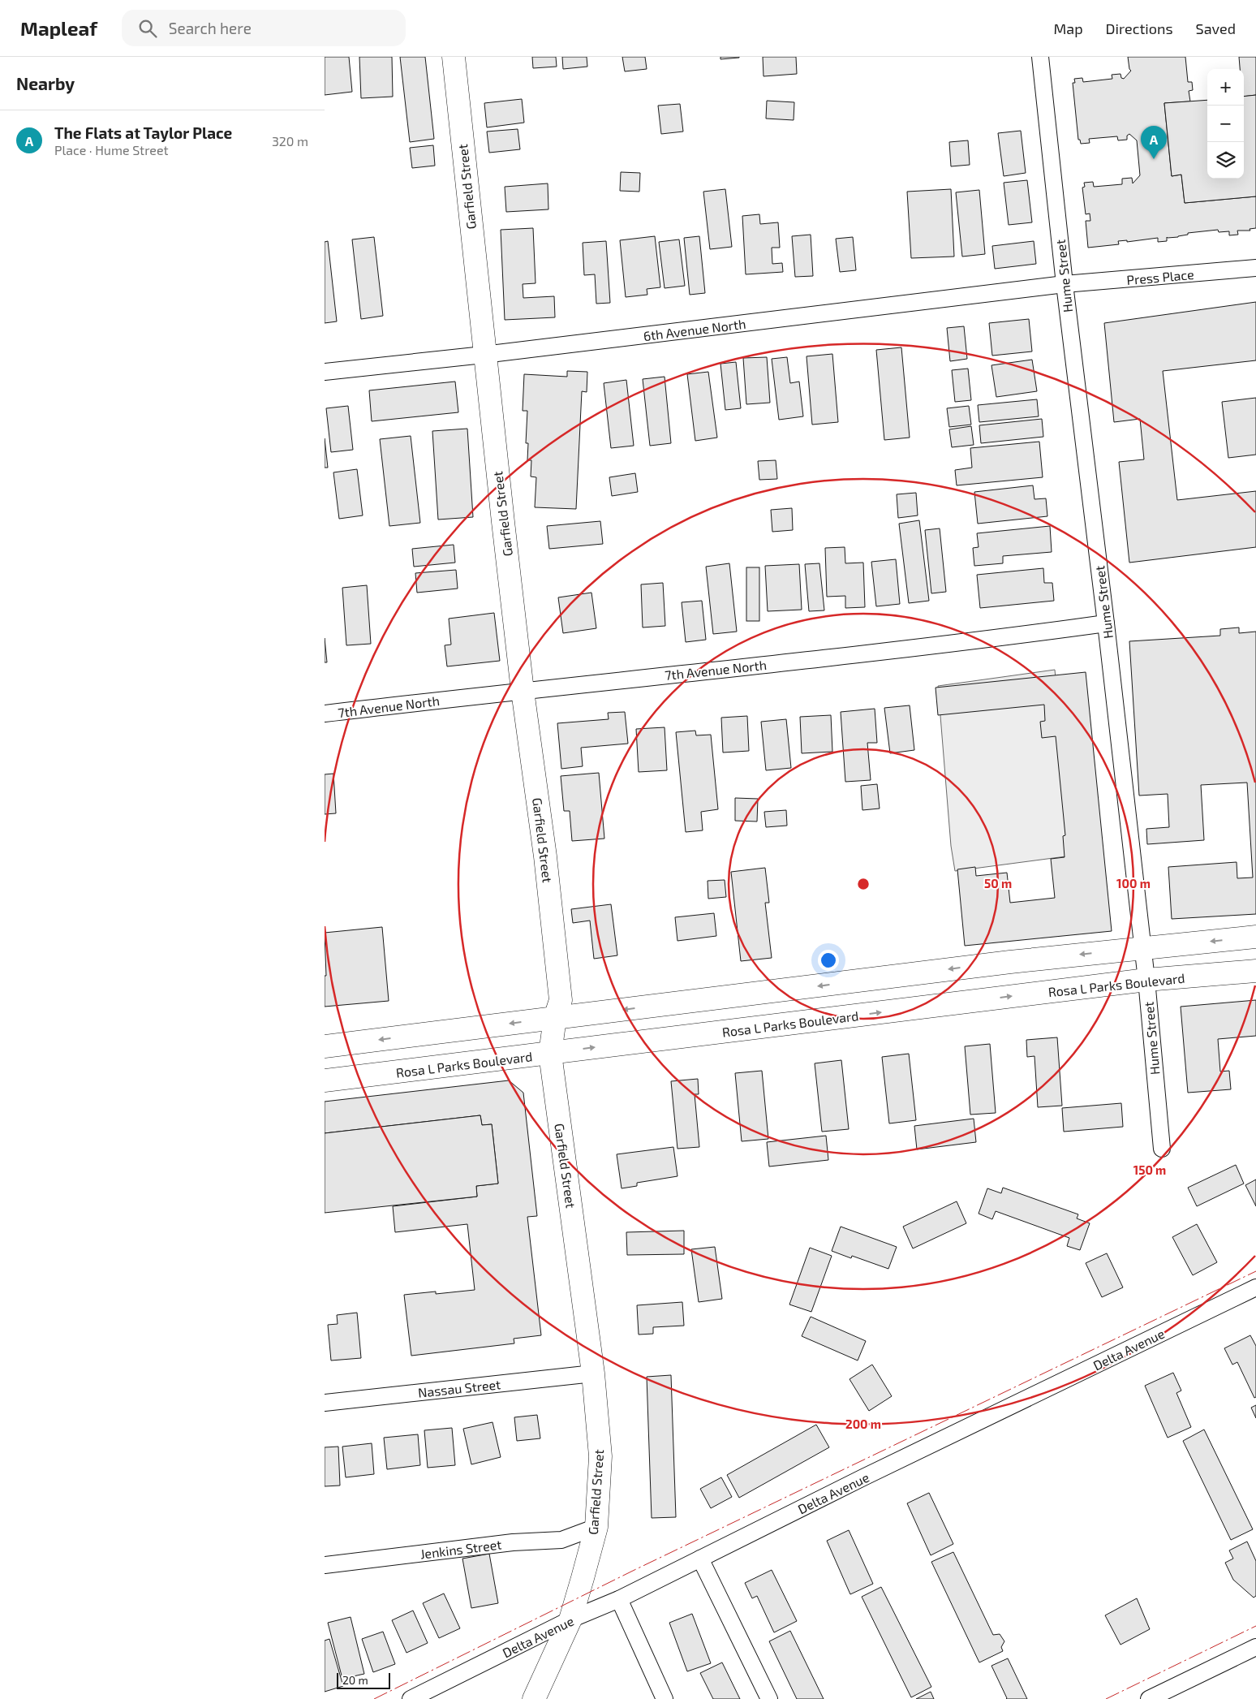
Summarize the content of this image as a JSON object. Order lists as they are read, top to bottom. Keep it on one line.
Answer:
{"streets":{"main road":["Garfield Street","Rosa L Parks Boulevard"],"street":["Hume Street","Press Place","6th Avenue North","7th Avenue North","Delta Avenue","Nassau Street","Jenkins Street"]},"crossings":[["Garfield Street","6th Avenue North"],["Garfield Street","7th Avenue North"],["Garfield Street","Rosa L Parks Boulevard"],["Garfield Street","Delta Avenue"],["Garfield Street","Nassau Street"],["Garfield Street","Jenkins Street"],["Hume Street","Press Place"],["Hume Street","6th Avenue North"],["Hume Street","7th Avenue North"],["Hume Street","Rosa L Parks Boulevard"],["Press Place","6th Avenue North"]],"scale_bar":"20 m","page":{"header":"Mapleaf","search":"Search here","nav":["Map","Directions","Saved"],"heading":"Nearby","map_buttons":["+","−"],"list":[{"mark":"A","name":"The Flats at Taylor Place","note":"Place · Hume Street","value":"320 m"}],"pins":"A","scale":"20 m"},"rings":["50 m","100 m","150 m","200 m"]}
